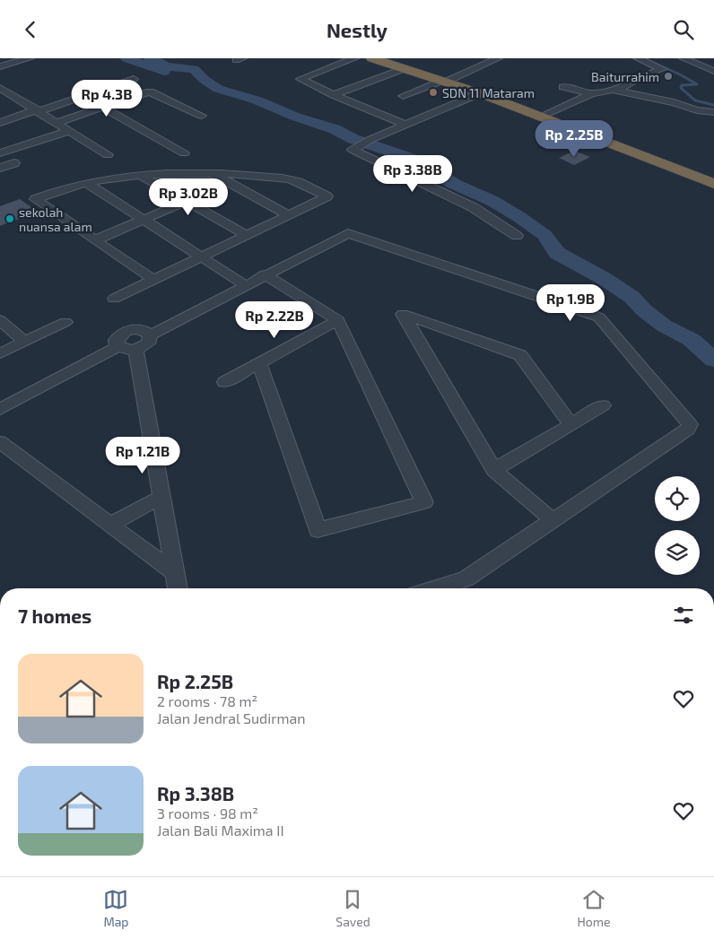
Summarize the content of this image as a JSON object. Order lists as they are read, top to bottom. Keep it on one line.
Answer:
{"places":["Baiturrahim","SDN 11 Mataram","sekolah nuansa alam"],"page":{"header":"Nestly","price":["Rp 4.3B","Rp 2.25B","Rp 3.38B","Rp 3.02B","Rp 1.9B","Rp 2.22B","Rp 1.21B"],"heading":"7 homes","list":[{"name":"Rp 2.25B","note":"2 rooms · 78 m² · Jalan Jendral Sudirman"},{"name":"Rp 3.38B","note":"3 rooms · 98 m² · Jalan Bali Maxima II"}],"tabs":["Map","Saved","Home"]}}
